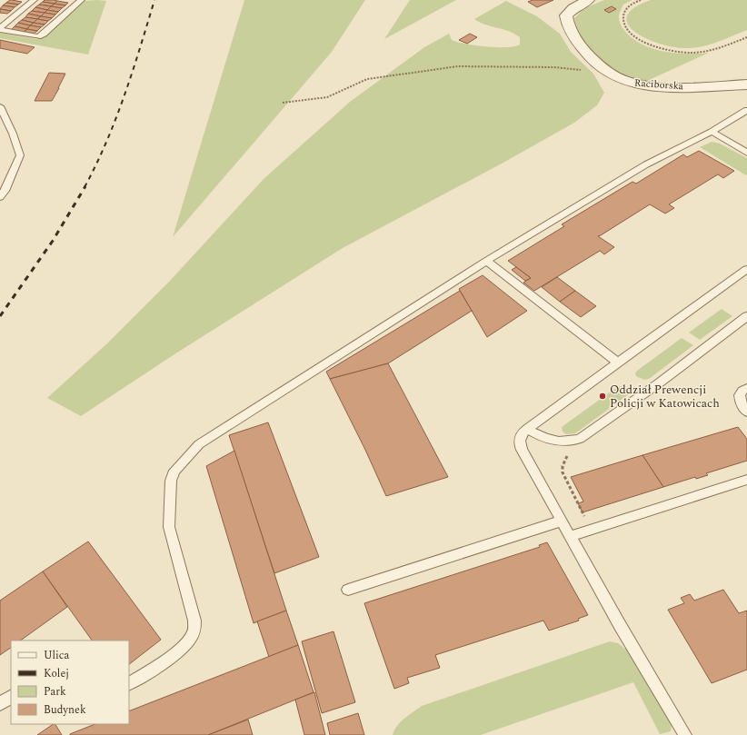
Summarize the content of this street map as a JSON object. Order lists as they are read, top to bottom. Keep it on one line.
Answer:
{"streets":{"street":["Raciborska"]},"places":["Oddział Prewencji Policji w Katowicach"],"legend":["Ulica","Kolej","Park","Budynek"]}
